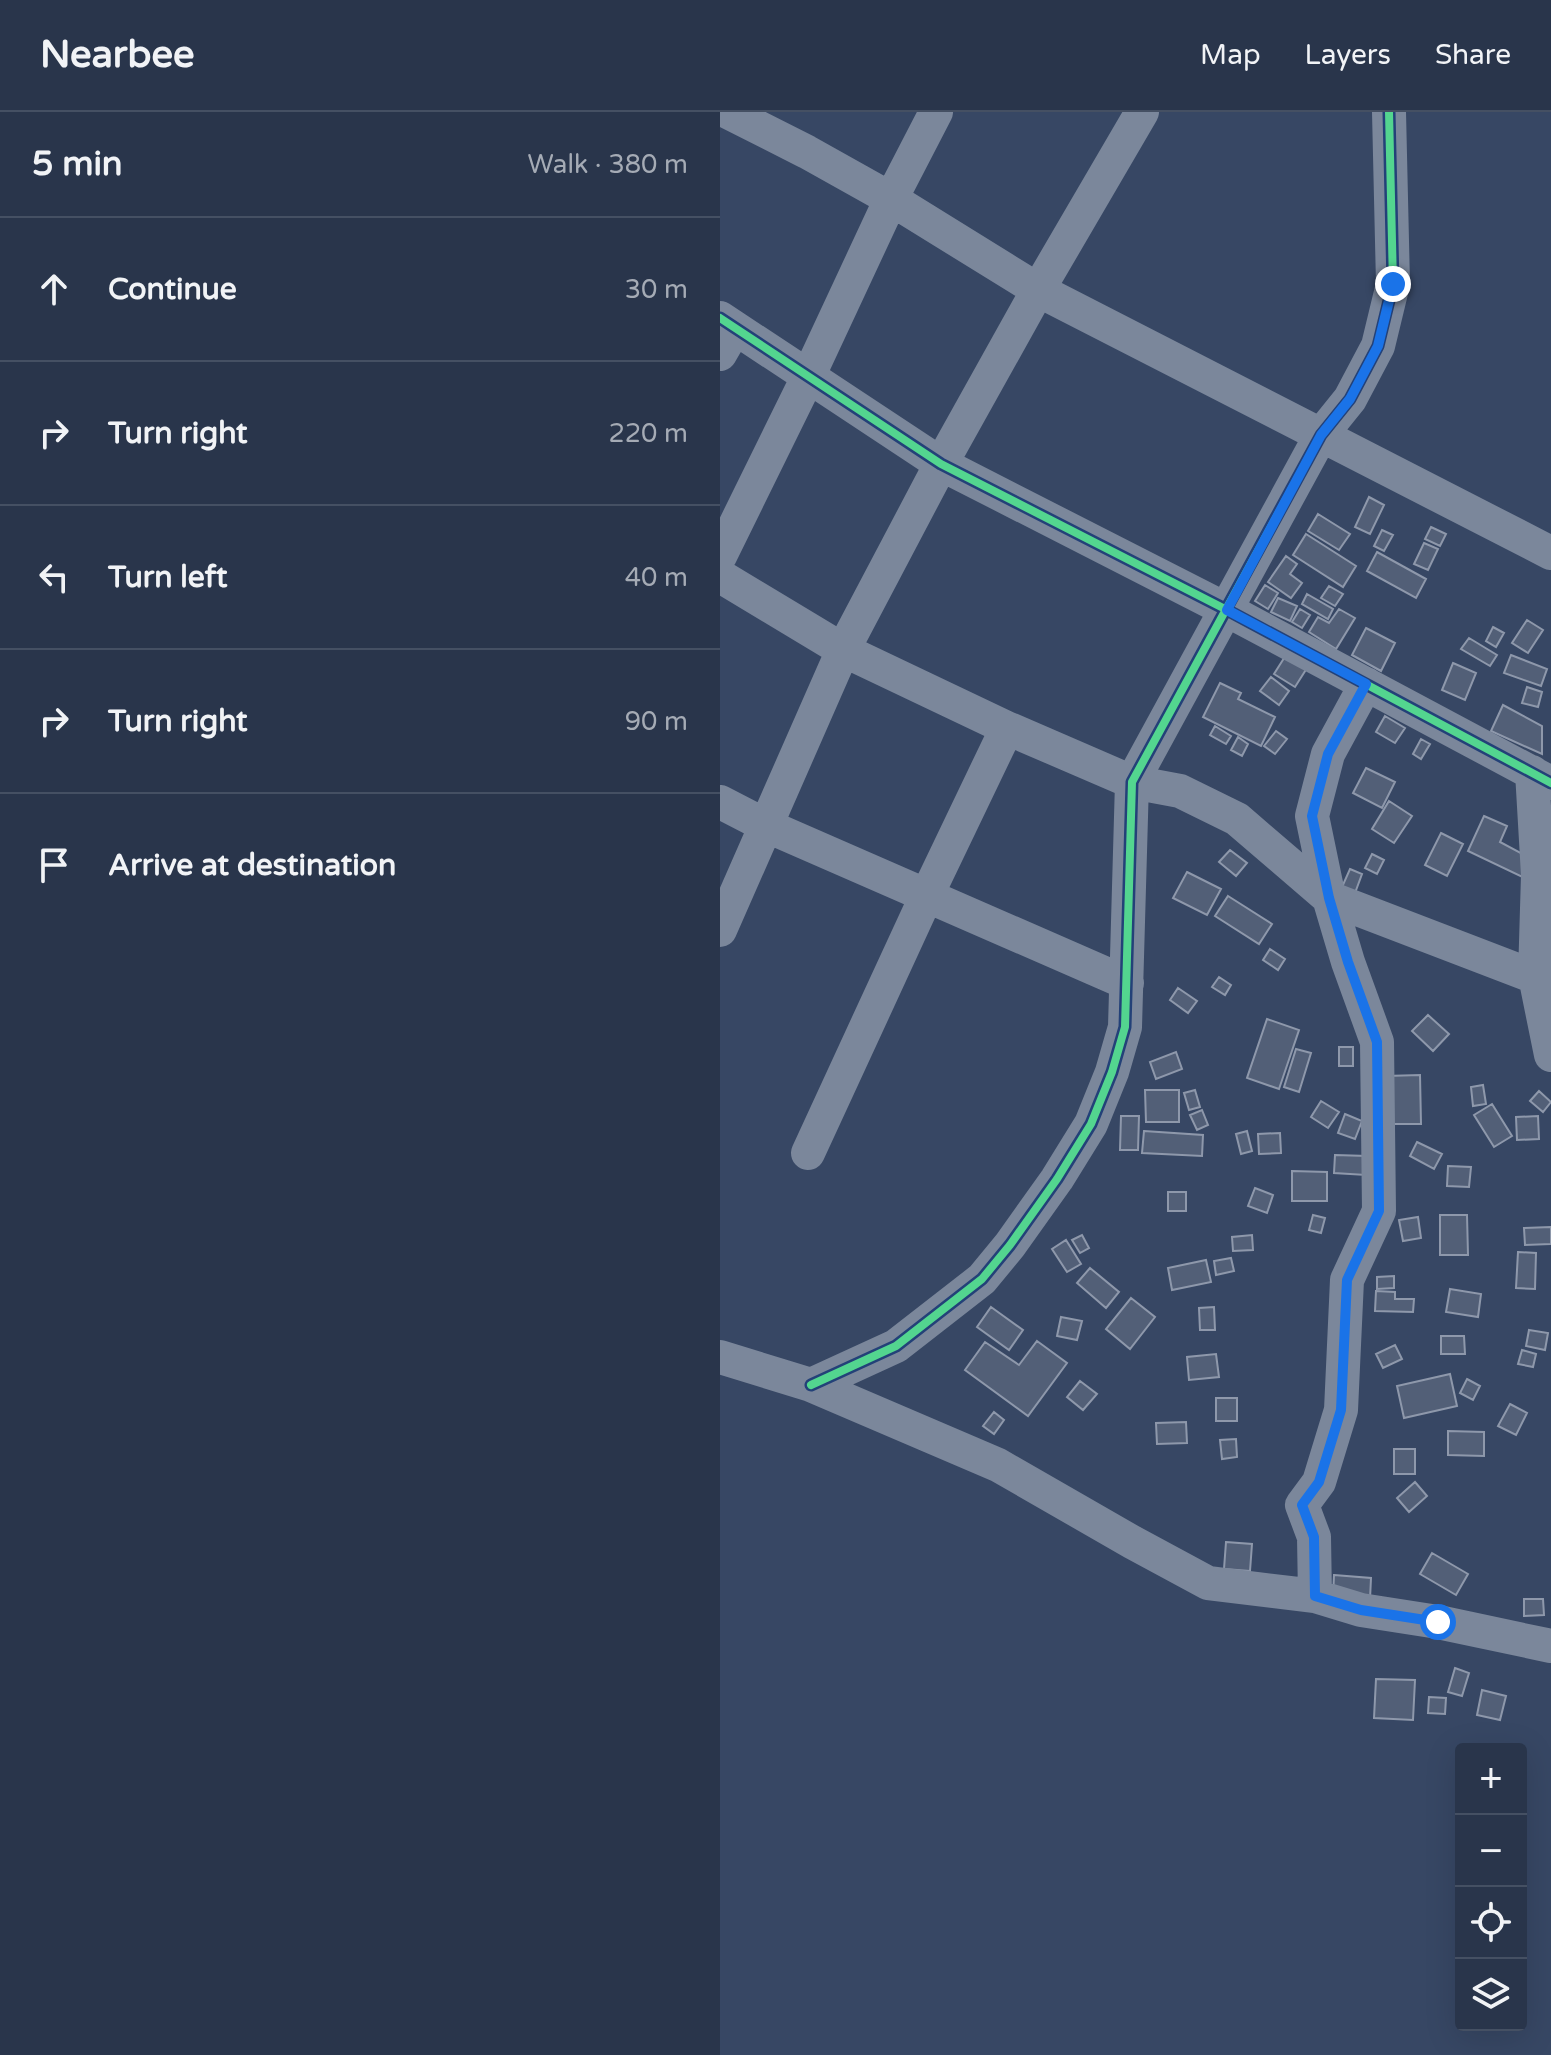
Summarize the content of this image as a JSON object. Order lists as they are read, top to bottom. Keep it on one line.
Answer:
{"page":{"header":"Nearbee","nav":["Map","Layers","Share"],"heading":["5 min","Walk · 380 m"],"list":[["Continue","30 m"],["Turn right","220 m"],["Turn left","40 m"],["Turn right","90 m"],"Arrive at destination"],"map_buttons":["+","−"]}}
